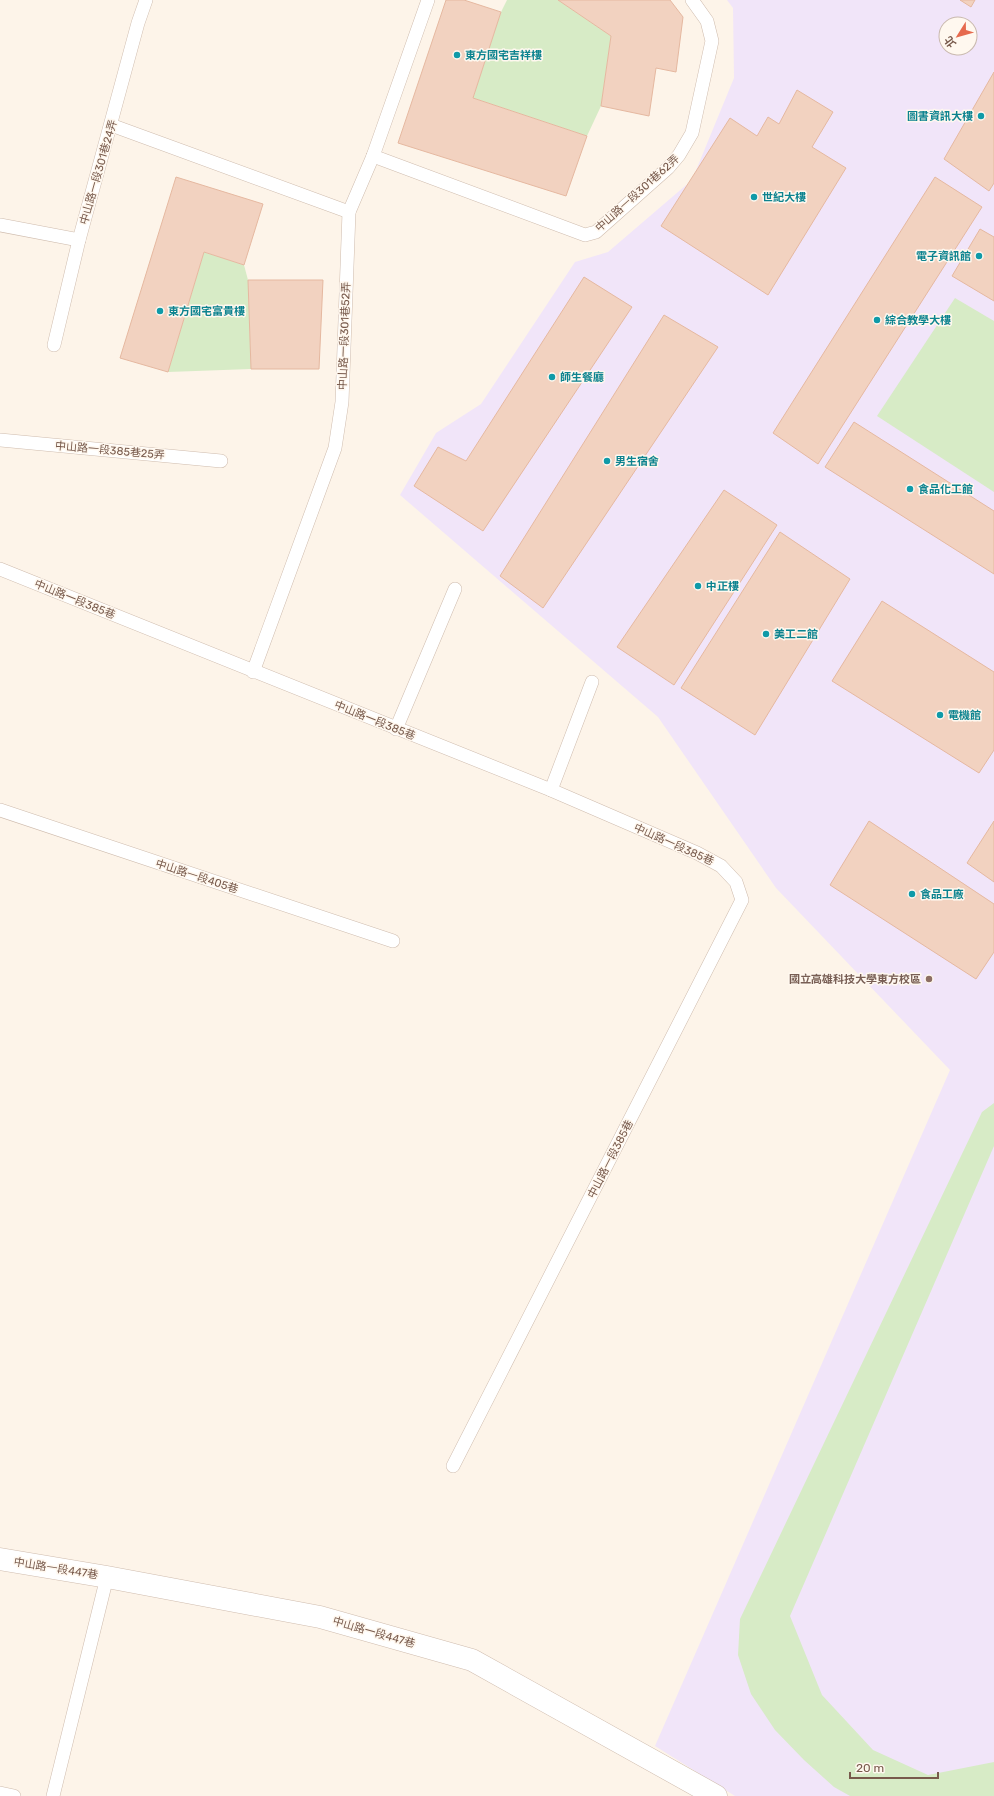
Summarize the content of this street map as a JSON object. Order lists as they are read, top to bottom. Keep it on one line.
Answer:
{"streets":{"street":["中山路一段447巷"],"lane":["中山路一段301巷24弄","中山路一段301巷62弄","中山路一段301巷52弄","中山路一段385巷25弄","中山路一段385巷","中山路一段405巷"]},"crossings":[["中山路一段301巷62弄","中山路一段301巷52弄"],["中山路一段301巷52弄","中山路一段385巷"]],"places":["東方國宅吉祥樓","圖書資訊大樓","世紀大樓","電子資訊館","東方國宅富貴樓","綜合教學大樓","師生餐廳","男生宿舍","食品化工館","中正樓","美工二館","電機館","食品工廠","國立高雄科技大學東方校區"],"scale_bar":"20 m","north":"bottom left"}
